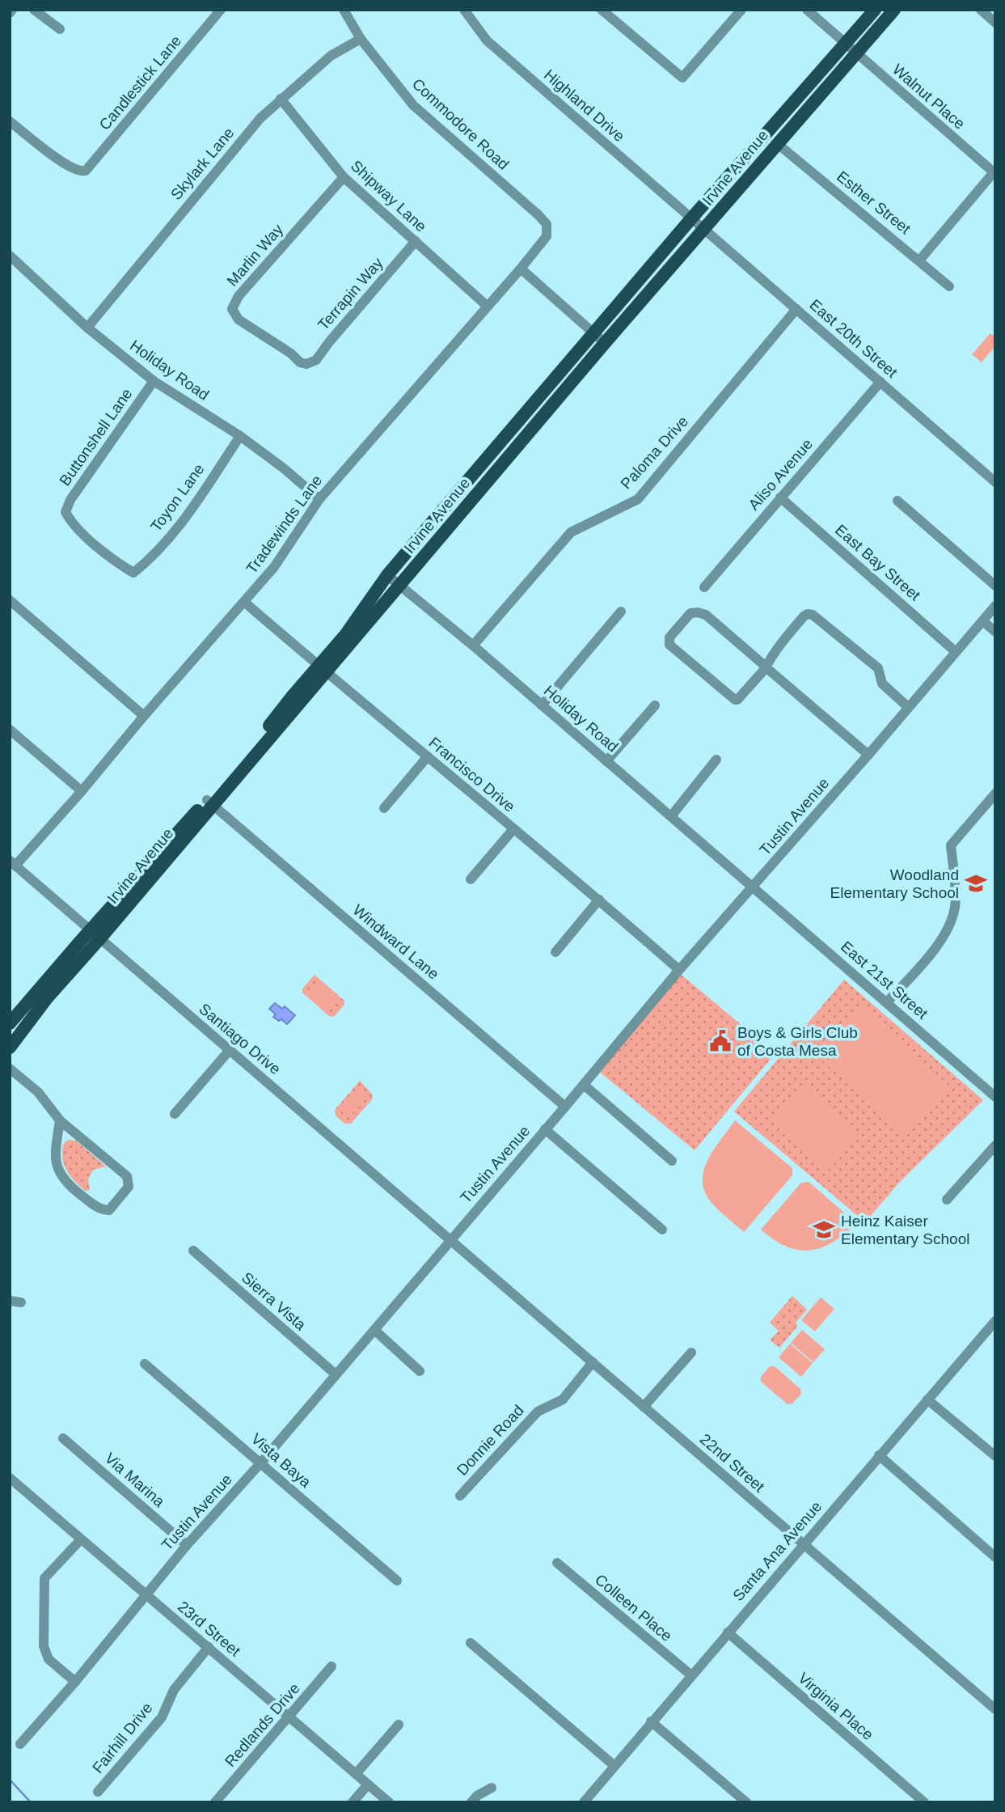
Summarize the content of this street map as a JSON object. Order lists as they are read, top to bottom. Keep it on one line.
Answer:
{"streets":{"main road":["Irvine Avenue"],"street":["Candlestick Lane","Walnut Place","Highland Drive","Commodore Road","Skylark Lane","Shipway Lane","Esther Street","Marlin Way","Terrapin Way","East 20th Street","Holiday Road","Buttonshell Lane","Paloma Drive","Aliso Avenue","Toyon Lane","Tradewinds Lane","East Bay Street","Francisco Drive","Tustin Avenue","Windward Lane","East 21st Street","Santiago Drive","Sierra Vista","Donnie Road","Vista Baya","22nd Street","Via Marina","Santa Ana Avenue","Colleen Place","23rd Street","Virginia Place","Redlands Drive","Fairhill Drive"]},"crossings":[["Walnut Place","Irvine Avenue"],["Highland Drive","Irvine Avenue"],["Highland Drive","East 20th Street"],["Commodore Road","Skylark Lane"],["Commodore Road","Tradewinds Lane"],["Skylark Lane","Shipway Lane"],["Skylark Lane","Holiday Road"],["Irvine Avenue","Esther Street"],["Irvine Avenue","East 20th Street"],["Irvine Avenue","Holiday Road"],["Irvine Avenue","Francisco Drive"],["Irvine Avenue","Windward Lane"],["Irvine Avenue","Santiago Drive"],["Shipway Lane","Marlin Way"],["Shipway Lane","Terrapin Way"],["Shipway Lane","Tradewinds Lane"],["Marlin Way","Terrapin Way"],["East 20th Street","Paloma Drive"],["East 20th Street","Aliso Avenue"],["Holiday Road","Buttonshell Lane"],["Holiday Road","Paloma Drive"],["Holiday Road","Toyon Lane"],["Holiday Road","Tradewinds Lane"],["Holiday Road","Tustin Avenue"],["Holiday Road","East 21st Street"],["Buttonshell Lane","Toyon Lane"],["Aliso Avenue","East Bay Street"],["Tradewinds Lane","Francisco Drive"],["Tradewinds Lane","Santiago Drive"],["East Bay Street","Tustin Avenue"],["Francisco Drive","Tustin Avenue"],["Tustin Avenue","Windward Lane"],["Tustin Avenue","East 21st Street"],["Tustin Avenue","Santiago Drive"],["Tustin Avenue","Sierra Vista"],["Tustin Avenue","Vista Baya"],["Tustin Avenue","22nd Street"],["Tustin Avenue","Via Marina"],["Tustin Avenue","23rd Street"],["Santiago Drive","22nd Street"],["Donnie Road","22nd Street"],["22nd Street","Santa Ana Avenue"],["Santa Ana Avenue","Colleen Place"],["Santa Ana Avenue","Virginia Place"],["23rd Street","Redlands Drive"],["23rd Street","Fairhill Drive"]],"places":{"school or university":["Woodland Elementary School","Heinz Kaiser Elementary School"],"public building":["Boys & Girls Club of Costa Mesa"]}}
